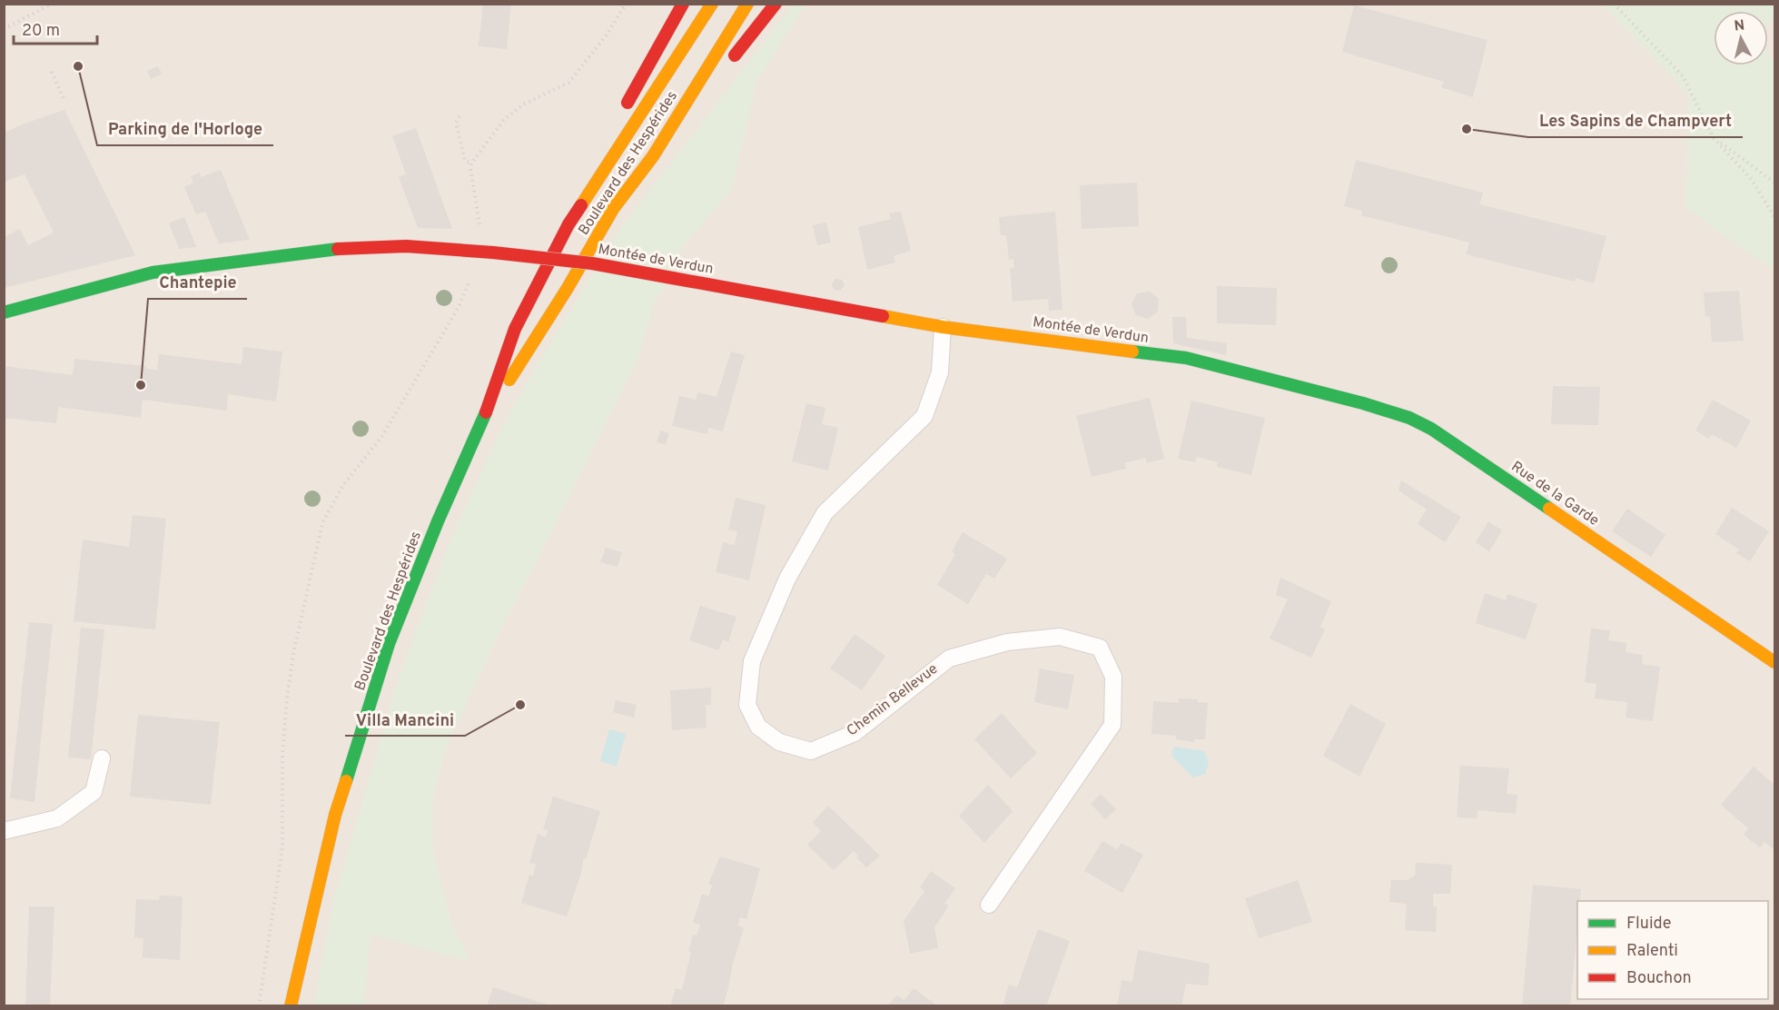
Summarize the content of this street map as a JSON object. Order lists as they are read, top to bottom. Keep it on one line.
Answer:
{"streets":{"main road":["Boulevard des Hespérides","Montée de Verdun","Rue de la Garde"],"lane":["Chemin Bellevue"]},"crossings":[["Montée de Verdun","Rue de la Garde"],["Montée de Verdun","Chemin Bellevue"]],"places":["Parking de l'Horloge","Les Sapins de Champvert","Chantepie","Villa Mancini"],"legend":["Fluide","Ralenti","Bouchon"],"scale_bar":"20 m","north":"top"}
